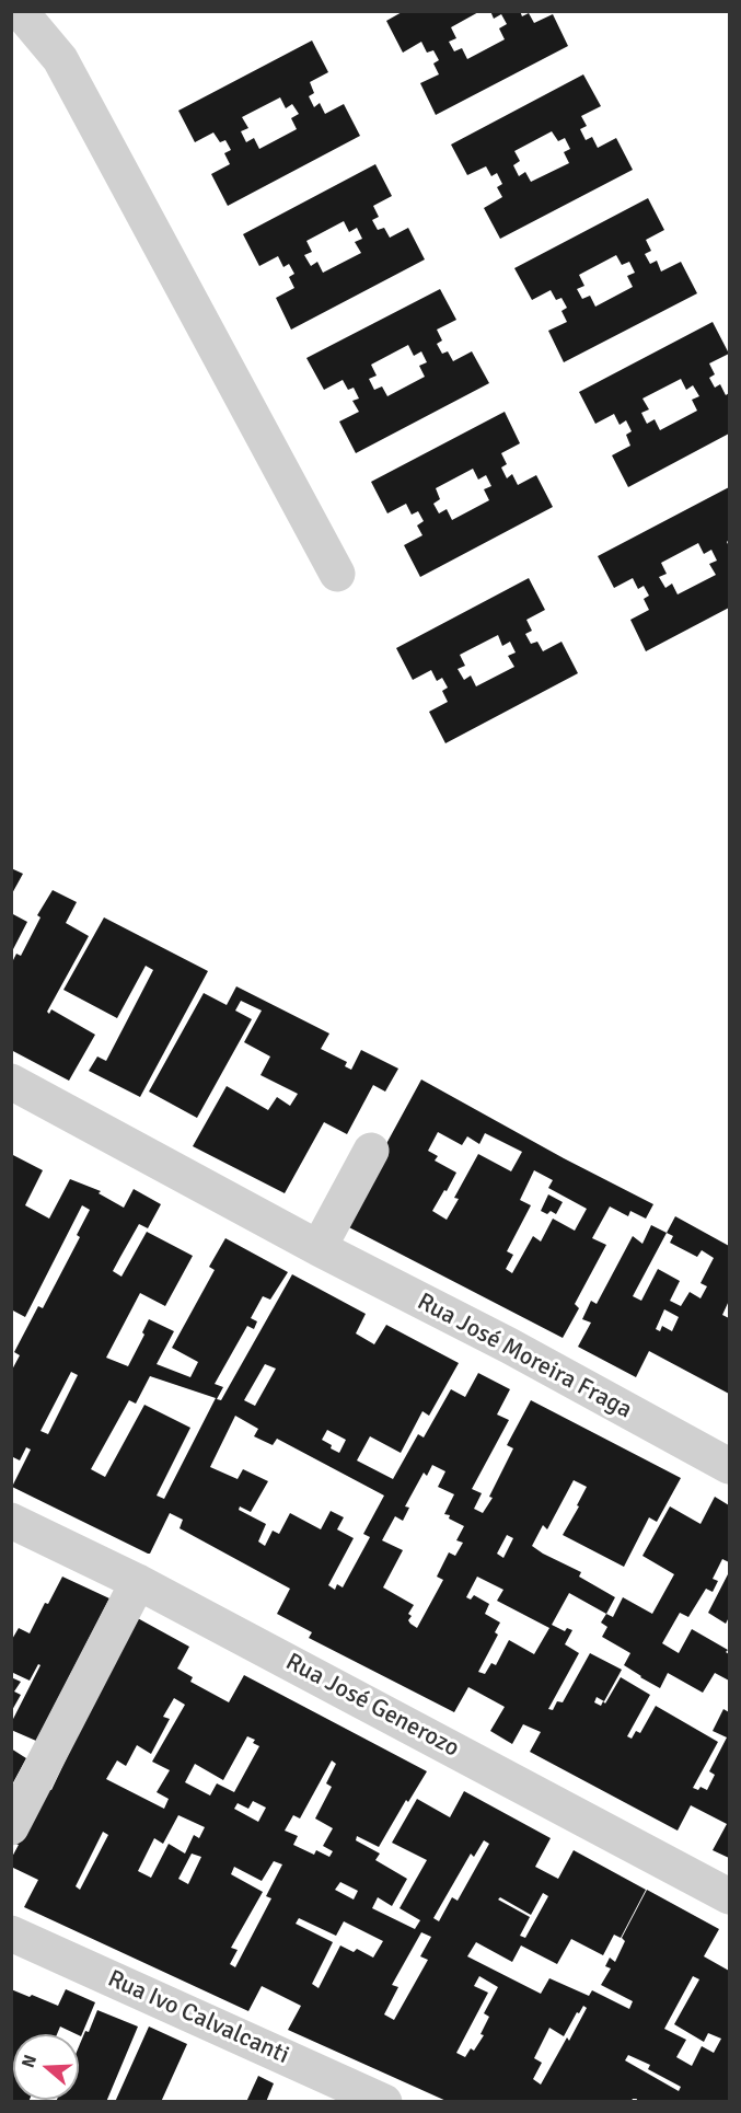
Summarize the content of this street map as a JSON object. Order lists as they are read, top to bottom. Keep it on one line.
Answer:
{"streets":{"street":["Rua José Moreira Fraga","Rua José Generozo","Rua Ivo Calvalcanti"]},"north":"left"}
